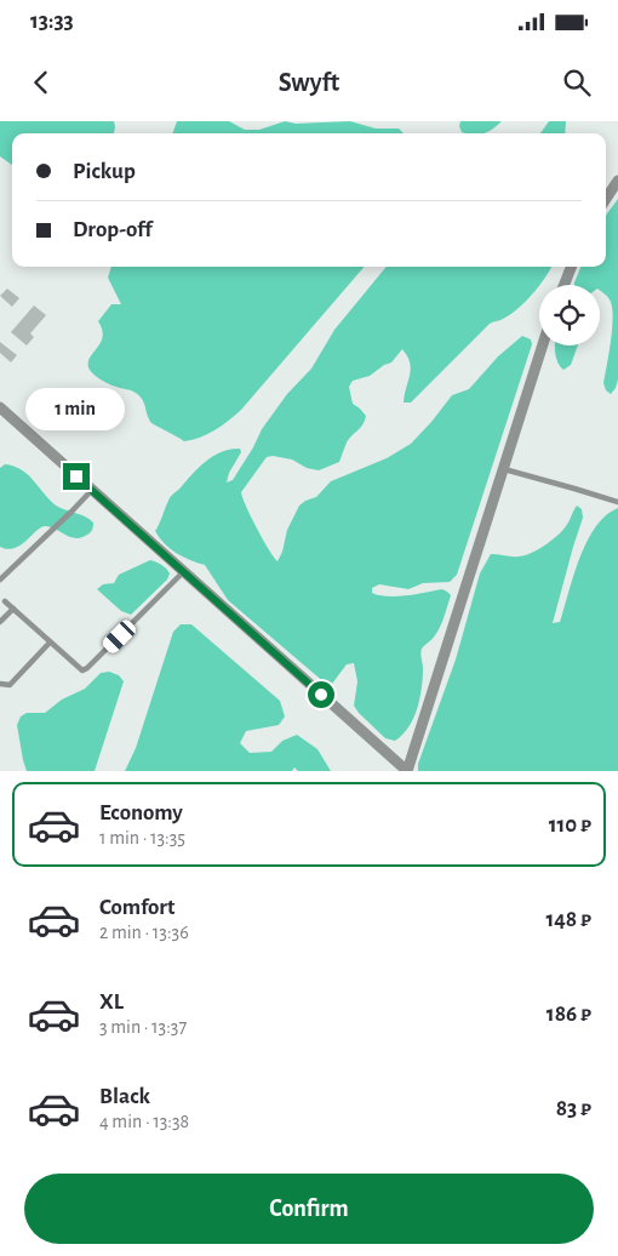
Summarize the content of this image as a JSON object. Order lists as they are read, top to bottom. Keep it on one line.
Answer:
{"page":{"status":"13:33","header":"Swyft","banner":["Pickup","Drop-off"],"bubble":"1 min","list":[{"name":"Economy","note":"1 min · 13:35","value":"110 ₽"},{"name":"Comfort","note":"2 min · 13:36","value":"148 ₽"},{"name":"XL","note":"3 min · 13:37","value":"186 ₽"},{"name":"Black","note":"4 min · 13:38","value":"83 ₽"}],"buttons":"Confirm"}}
